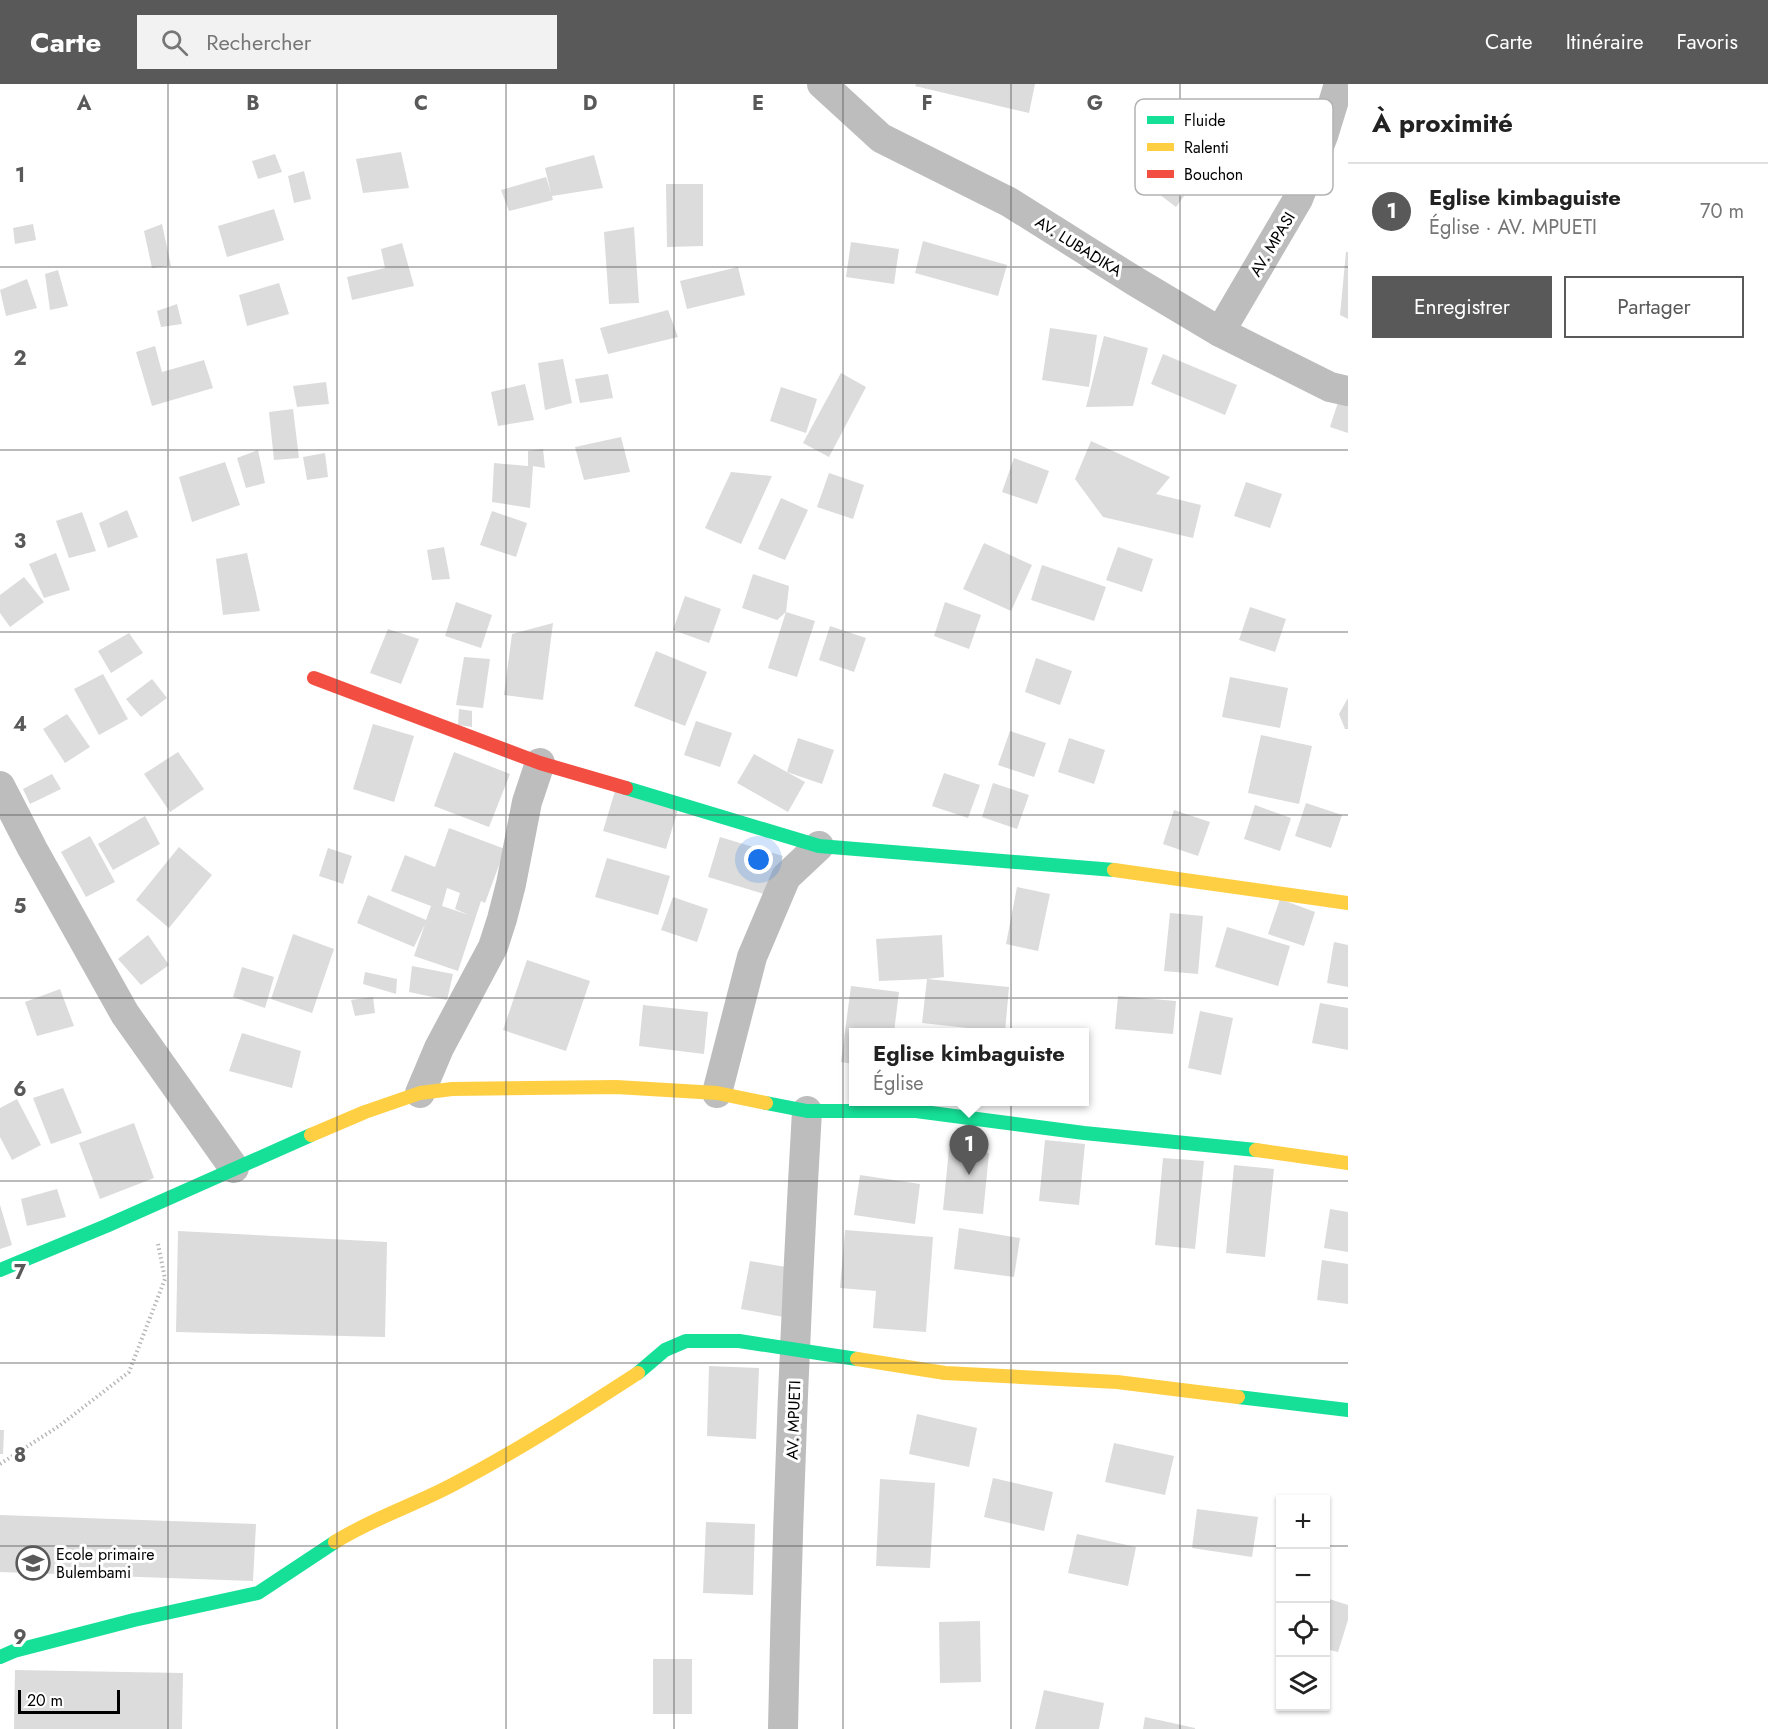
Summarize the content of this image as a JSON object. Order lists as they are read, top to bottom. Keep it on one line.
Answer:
{"streets":{"street":["AV. MPASI","AV. LUBADIKA","AV. MPUETI"]},"crossings":[["AV. MPASI","AV. LUBADIKA"]],"places":{"school or university":["Ecole primaire Bulembami"]},"legend":["Fluide","Ralenti","Bouchon"],"scale_bar":"20 m","page":{"header":"Carte","search":"Rechercher","nav":["Carte","Itinéraire","Favoris"],"heading":"À proximité","list":[{"mark":"1","name":"Eglise kimbaguiste","note":"Église · AV. MPUETI","value":"70 m"}],"buttons":["Enregistrer","Partager"],"popup":["Eglise kimbaguiste","Église"],"pins":"1","map_buttons":["+","−"],"scale":"20 m"},"grid":{"columns":["A","B","C","D","E","F","G"],"rows":["1","2","3","4","5","6","7","8","9"]}}
